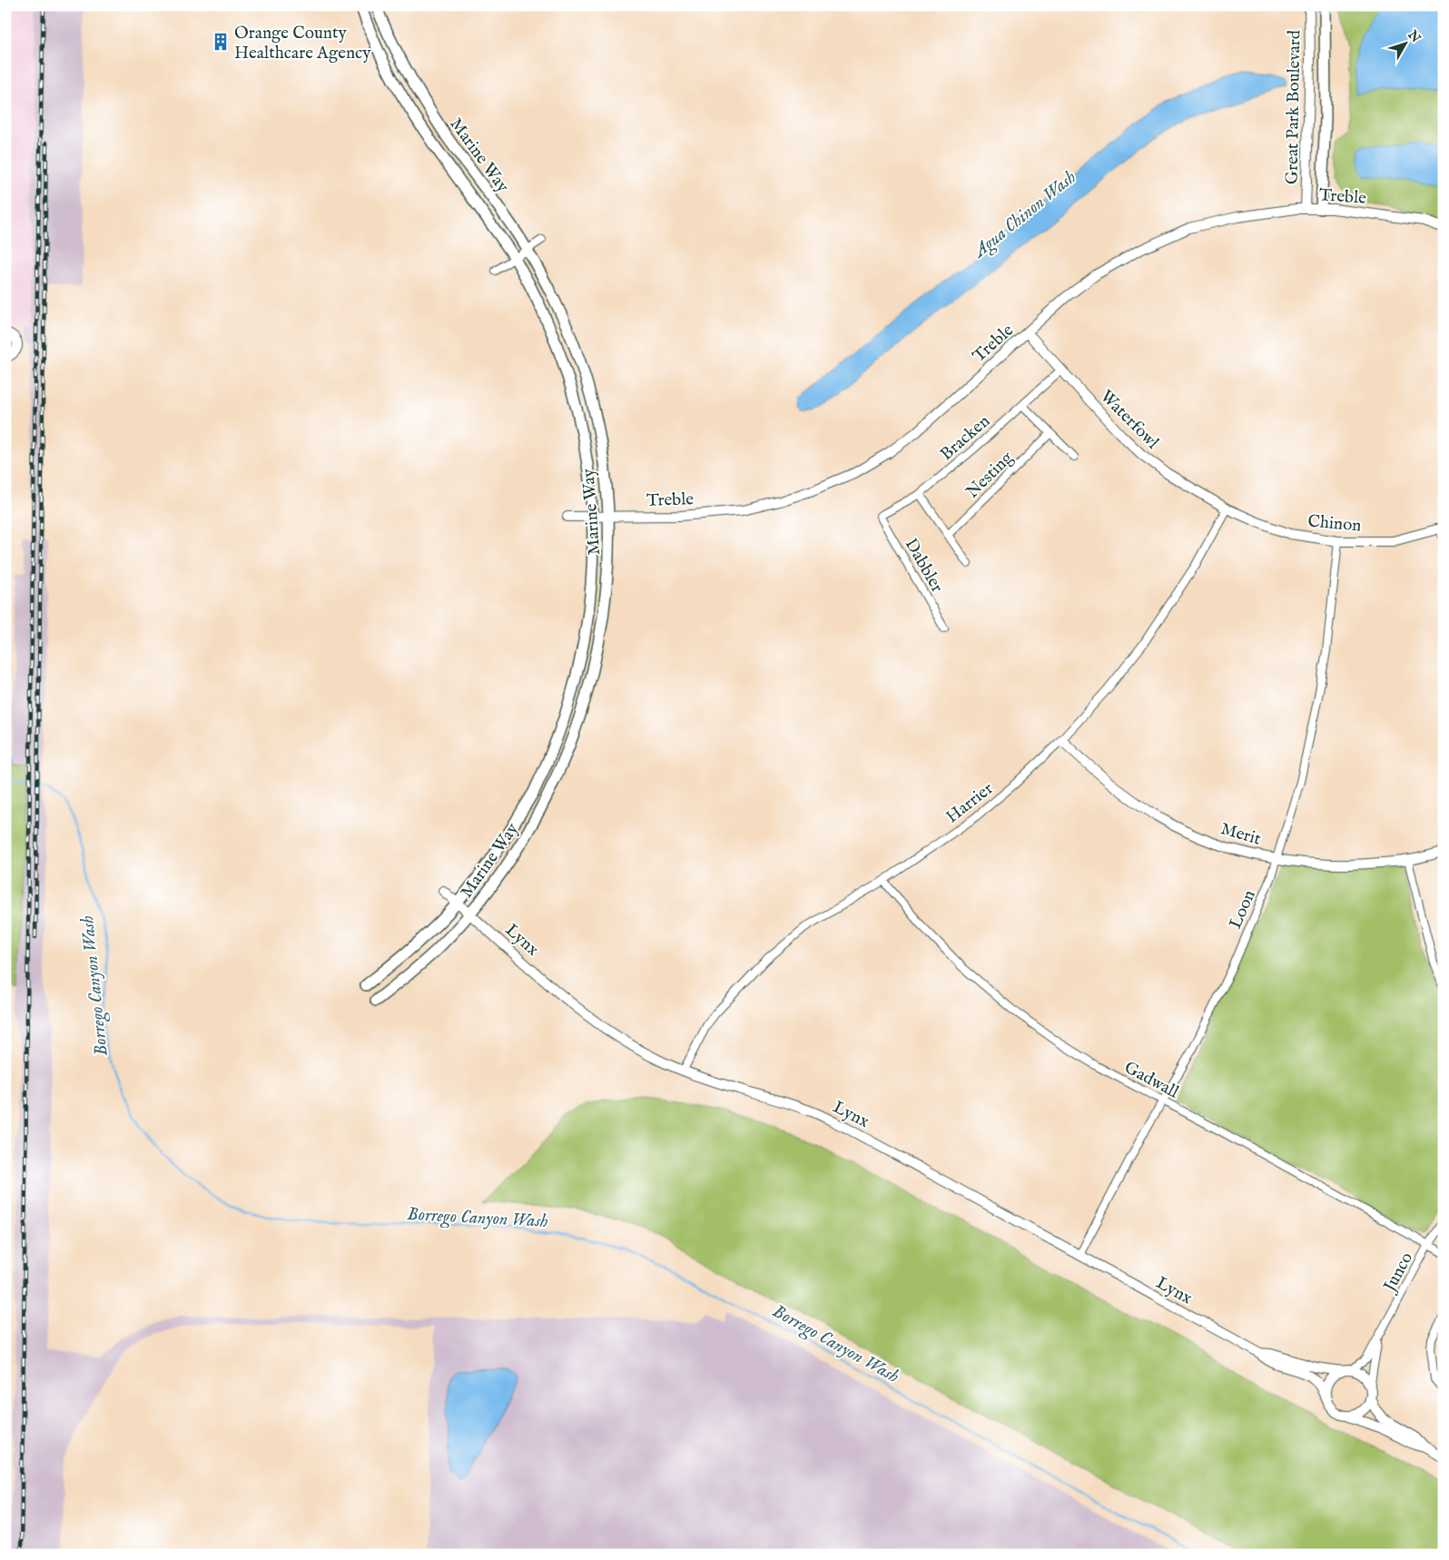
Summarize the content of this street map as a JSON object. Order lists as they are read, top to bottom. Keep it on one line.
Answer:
{"streets":{"main road":["Great Park Boulevard","Marine Way"],"street":["Treble","Waterfowl","Bracken","Nesting","Chinon","Dabbler","Harrier","Merit","Loon","Lynx","Gadwall","Junco"]},"crossings":[["Great Park Boulevard","Treble"],["Marine Way","Treble"],["Marine Way","Lynx"],["Treble","Waterfowl"],["Waterfowl","Bracken"],["Waterfowl","Chinon"],["Waterfowl","Harrier"],["Bracken","Dabbler"],["Chinon","Harrier"],["Chinon","Loon"],["Harrier","Merit"],["Harrier","Lynx"],["Harrier","Gadwall"],["Merit","Loon"],["Loon","Lynx"],["Loon","Gadwall"],["Lynx","Junco"],["Gadwall","Junco"]],"water":["Agua Chinon Wash","Borrego Canyon Wash"],"places":{"building":["Orange County Healthcare Agency"]},"north":"top right"}
